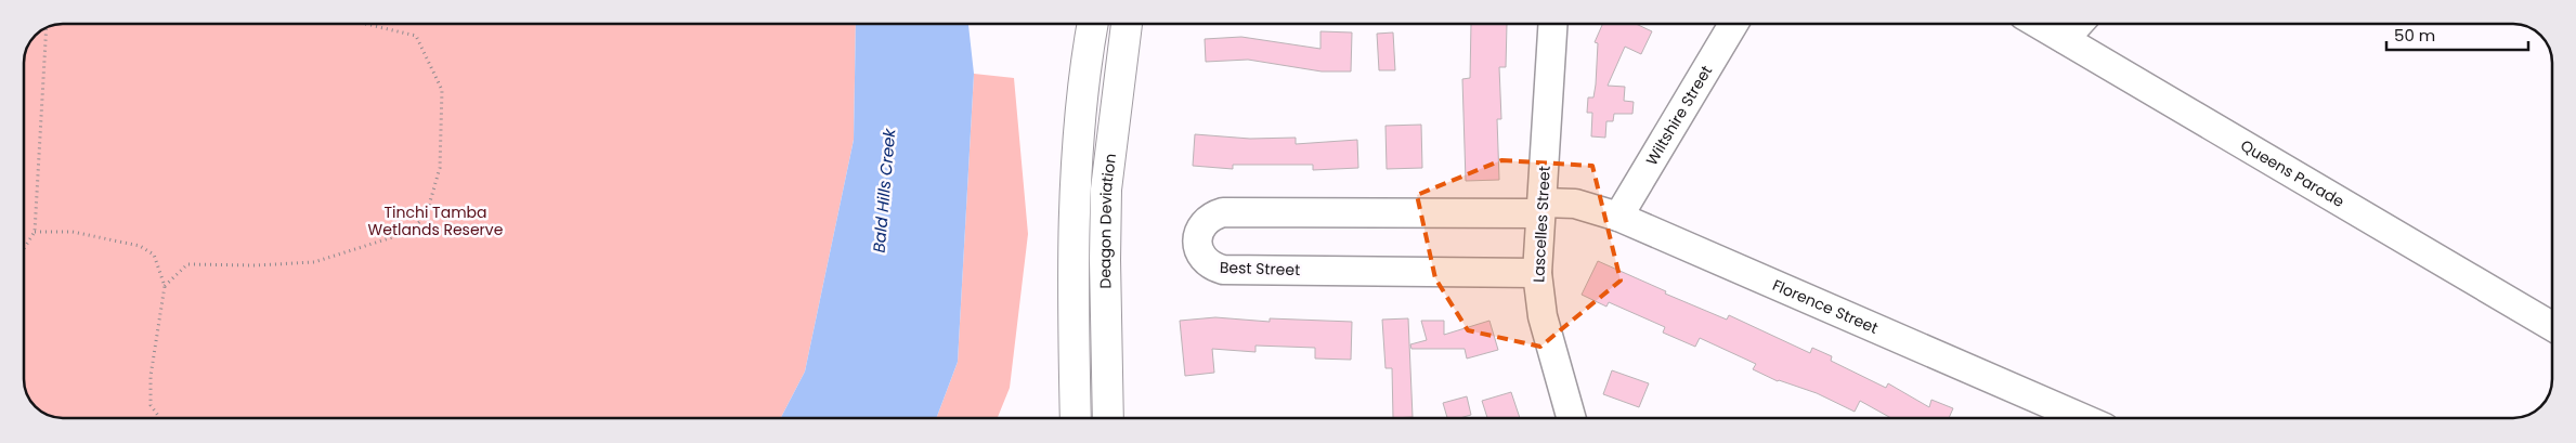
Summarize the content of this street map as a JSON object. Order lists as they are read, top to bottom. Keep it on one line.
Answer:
{"streets":{"highway":["Deagon Deviation"],"street":["Wiltshire Street","Queens Parade","Lascelles Street","Best Street","Florence Street"]},"crossings":[["Wiltshire Street","Florence Street"],["Lascelles Street","Best Street"],["Lascelles Street","Florence Street"],["Best Street","Florence Street"]],"water":["Bald Hills Creek"],"parks":["Tinchi Tamba Wetlands Reserve"],"scale_bar":"50 m"}
